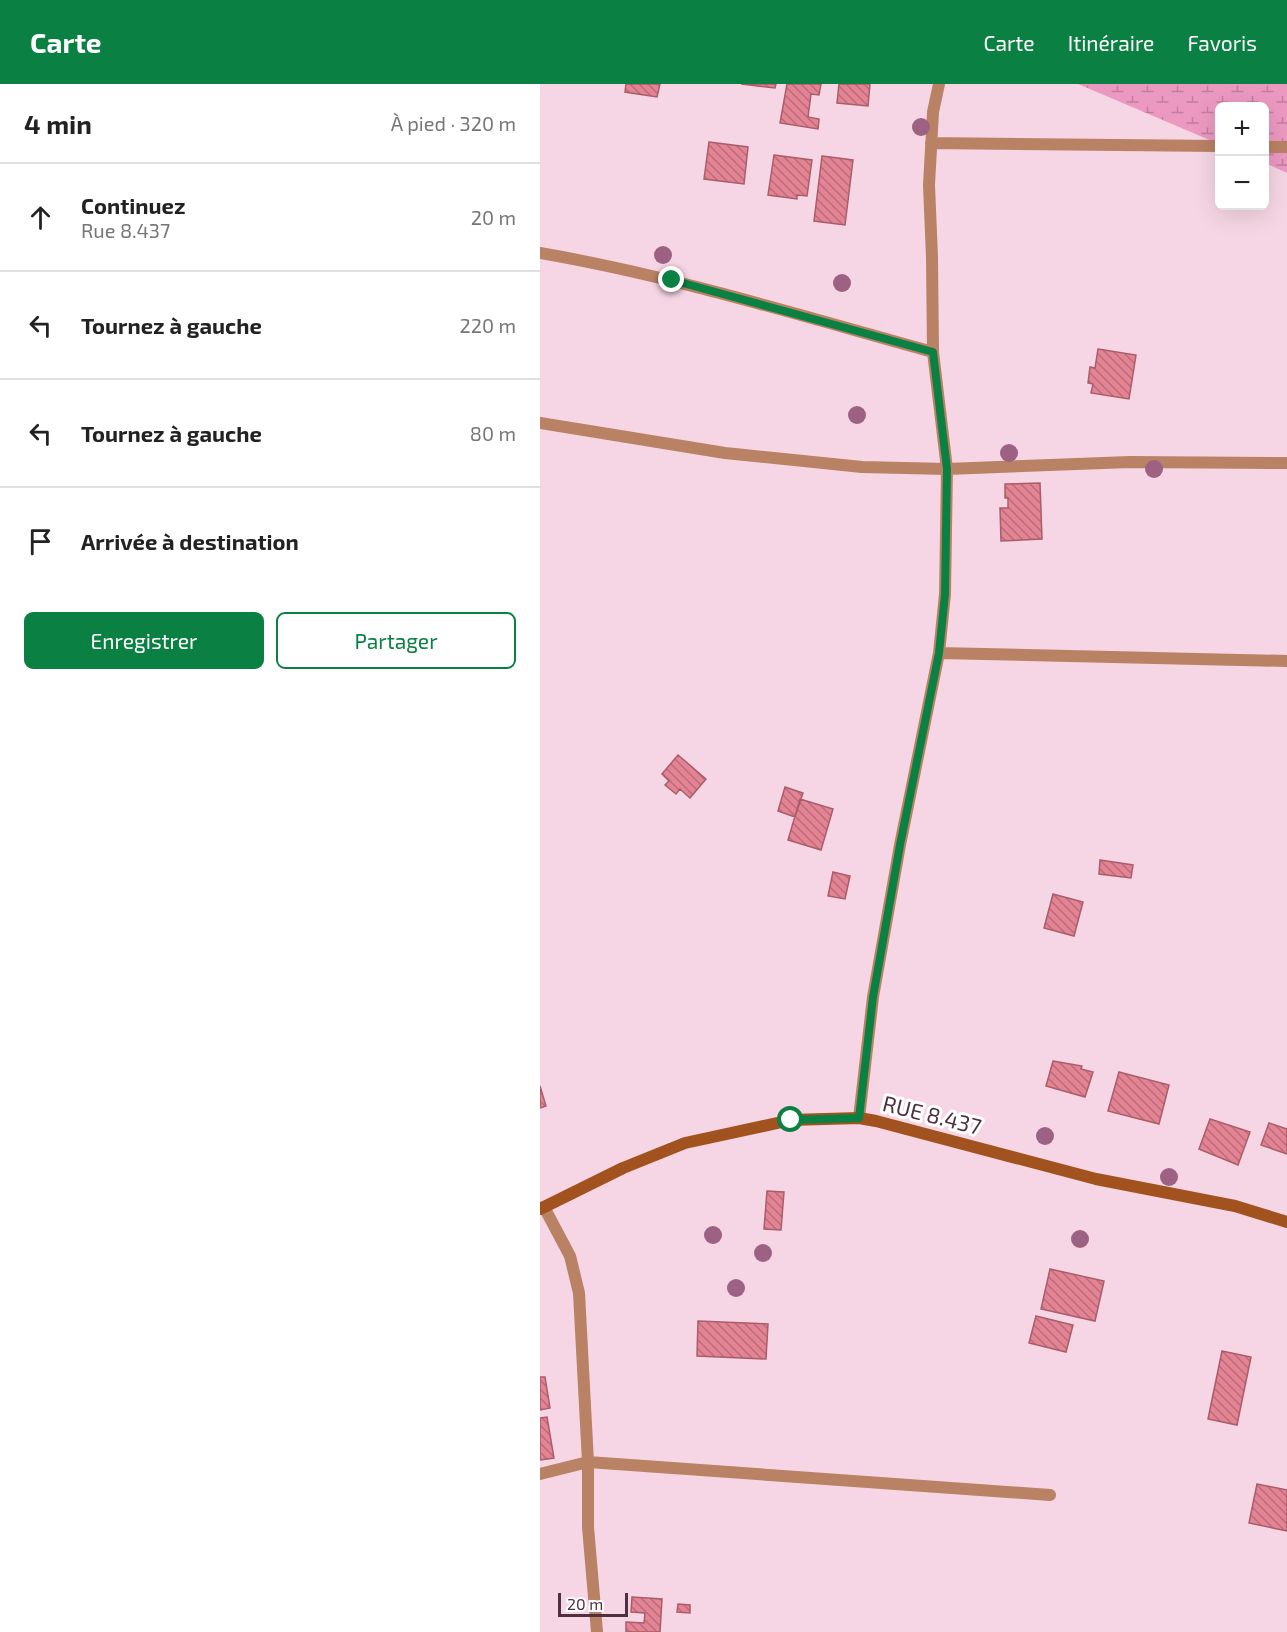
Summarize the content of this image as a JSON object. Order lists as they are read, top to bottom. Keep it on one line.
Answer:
{"streets":{"main road":["RUE 8.437"]},"scale_bar":"20 m","page":{"header":"Carte","nav":["Carte","Itinéraire","Favoris"],"heading":["4 min","À pied · 320 m"],"map_buttons":["+","−"],"list":[["Continuez","Rue 8.437","20 m"],["Tournez à gauche","220 m"],["Tournez à gauche","80 m"],"Arrivée à destination"],"buttons":["Enregistrer","Partager"],"scale":"20 m"}}
